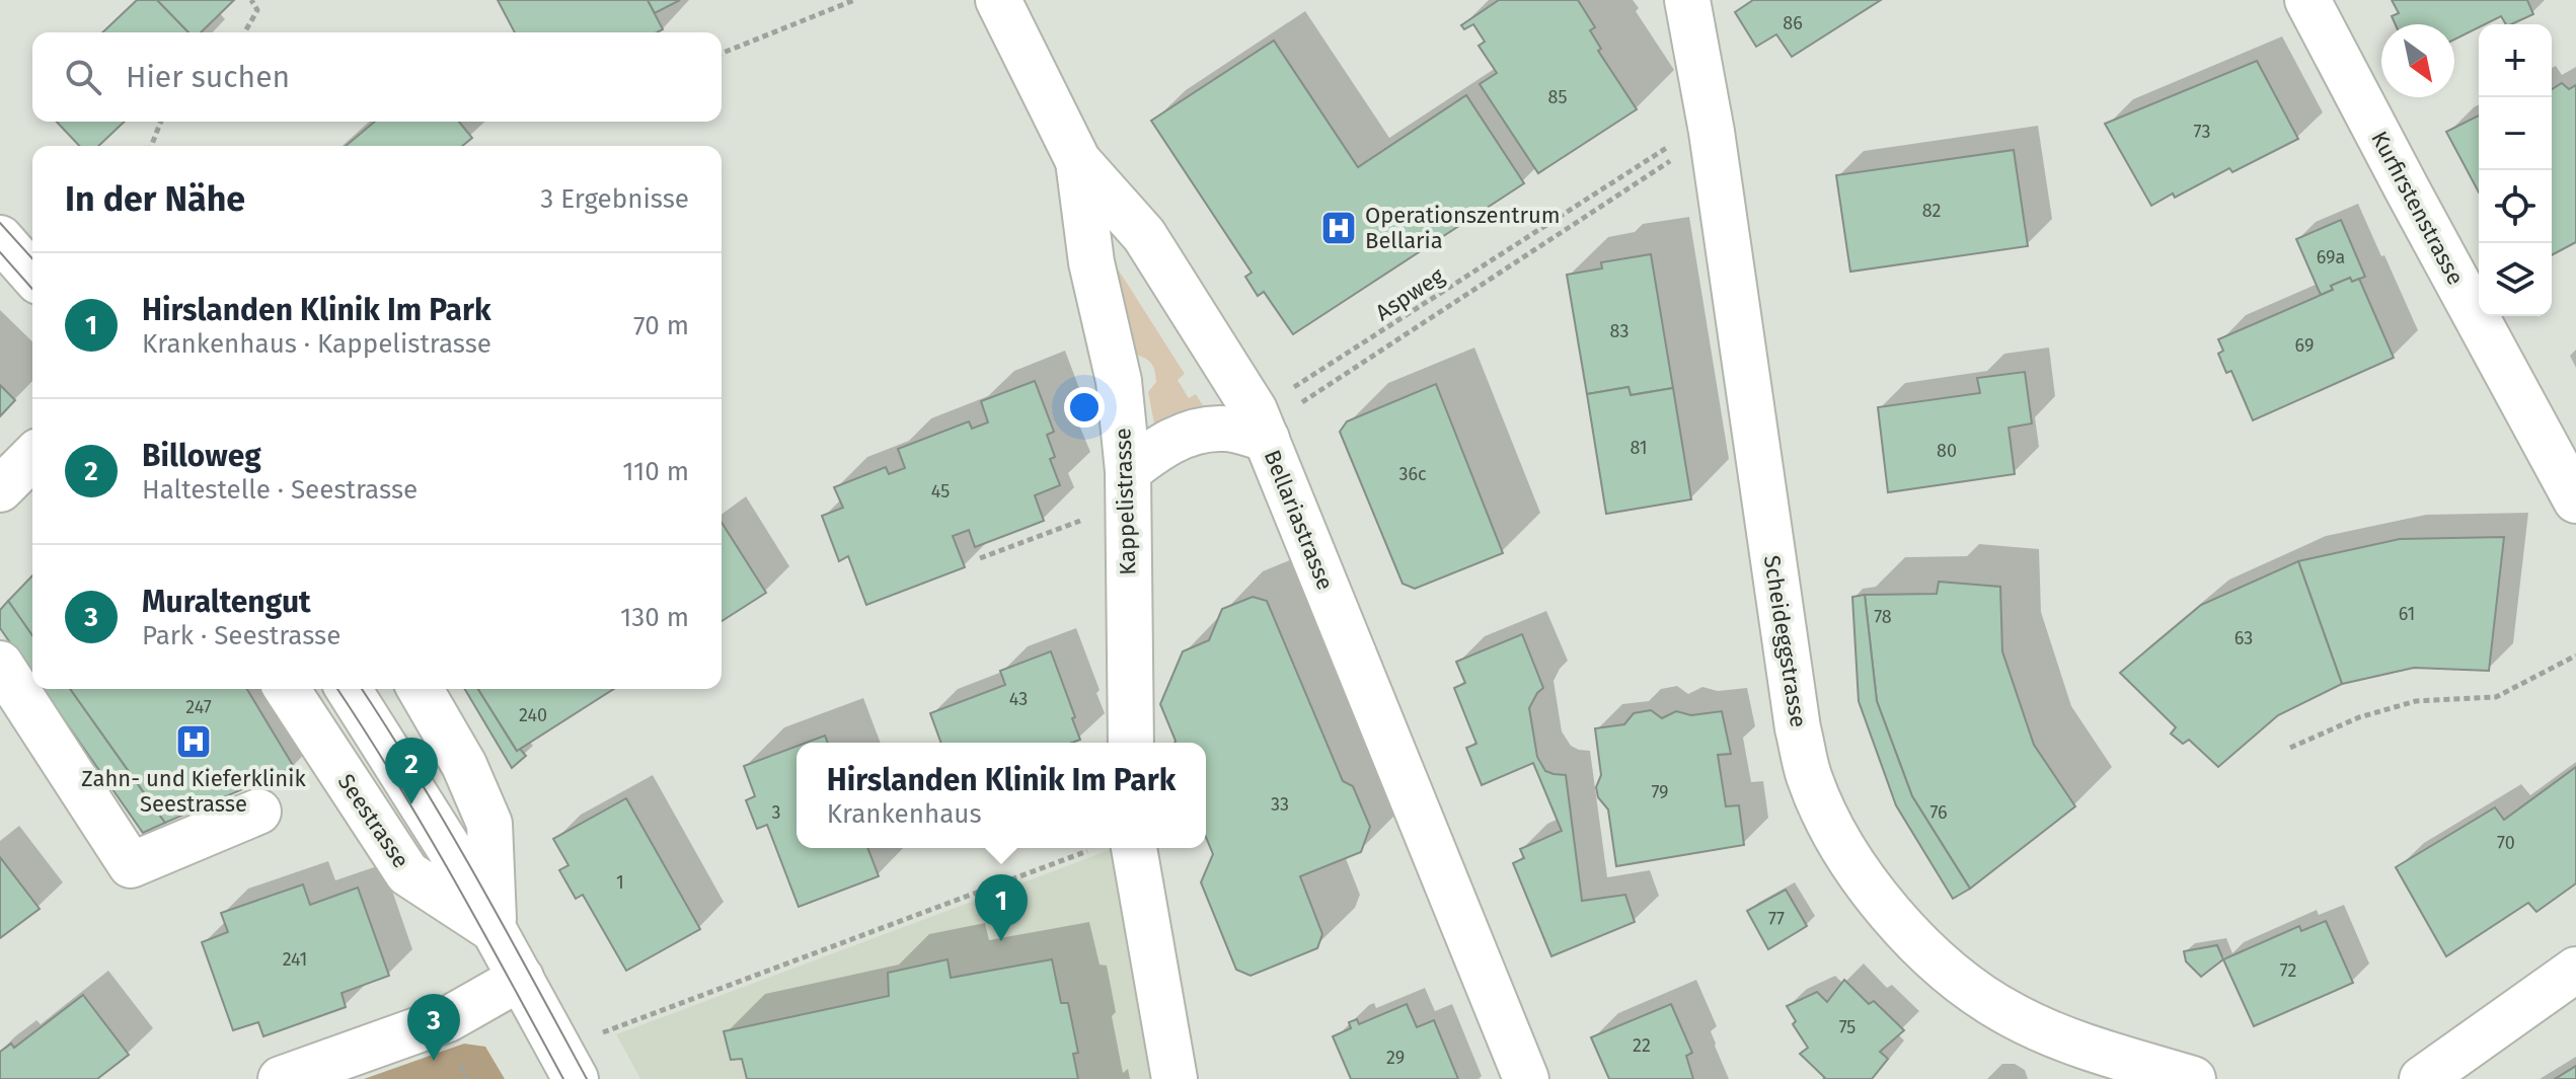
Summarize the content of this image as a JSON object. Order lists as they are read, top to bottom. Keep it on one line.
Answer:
{"streets":{"street":["Kurfirstenstrasse","Kappelistrasse","Bellariastrasse","Scheideggstrasse","Seestrasse"],"path":["Aspweg"]},"crossings":[["Kappelistrasse","Bellariastrasse"]],"places":{"hospital":["Operationszentrum Bellaria","Zahn- und Kieferklinik Seestrasse"]},"house_numbers":["86","85","73","82","69a","83","69","81","80","36c","45","61","78","63","43","247","240","79","33","3","76","70","1","77","241","72","75","22","29"],"north":"bottom right","page":{"map_buttons":["+","−"],"search":"Hier suchen","heading":["In der Nähe","3 Ergebnisse"],"list":[{"mark":"1","name":"Hirslanden Klinik Im Park","note":"Krankenhaus · Kappelistrasse","value":"70 m"},{"mark":"2","name":"Billoweg","note":"Haltestelle · Seestrasse","value":"110 m"},{"mark":"3","name":"Muraltengut","note":"Park · Seestrasse","value":"130 m"}],"pins":["2","1","3"],"popup":["Hirslanden Klinik Im Park","Krankenhaus"]}}
